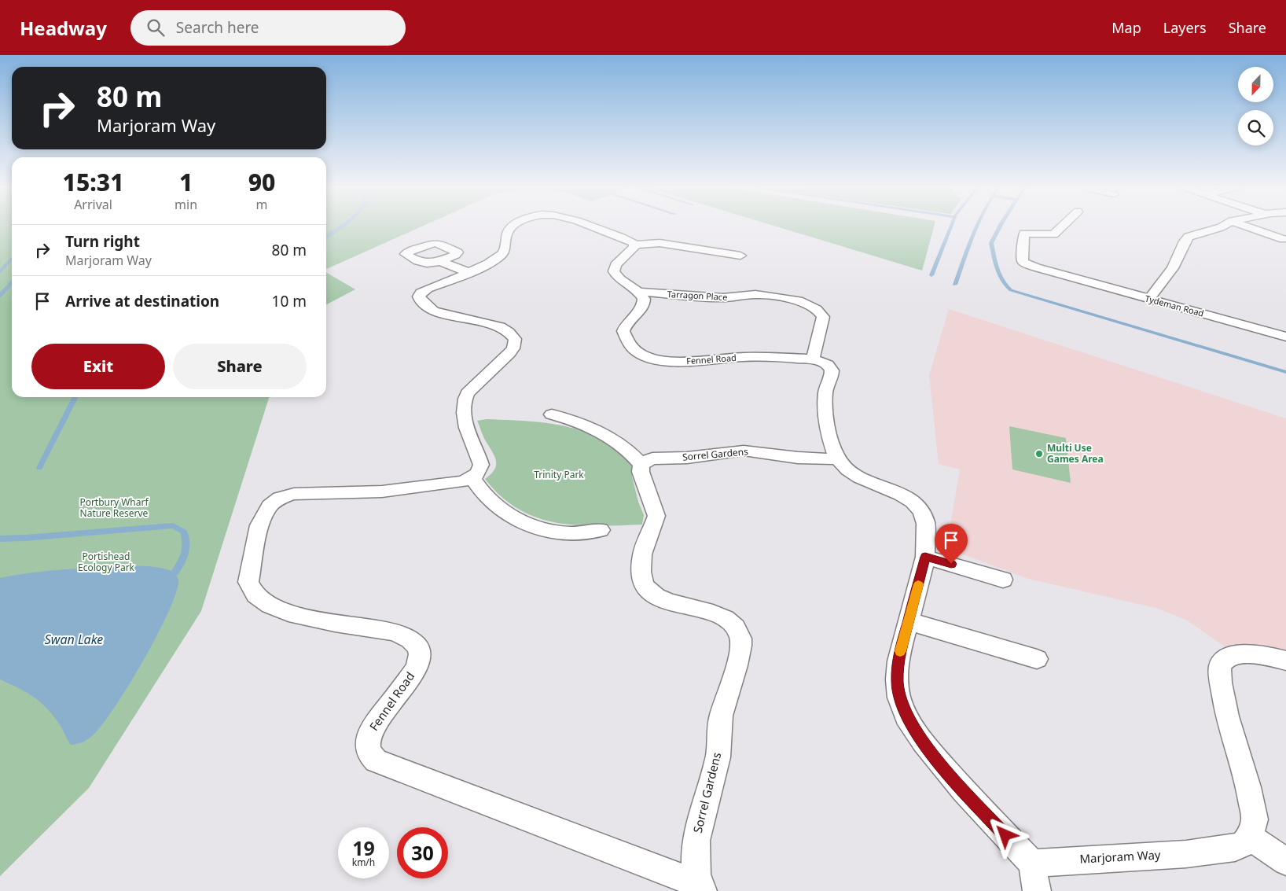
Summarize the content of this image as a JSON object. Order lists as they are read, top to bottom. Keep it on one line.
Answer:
{"streets":{"street":["Tarragon Place","Tydeman Road","Fennel Road","Sorrel Gardens","Marjoram Way"]},"crossings":[["Tarragon Place","Fennel Road"],["Fennel Road","Sorrel Gardens"]],"water":["Swan Lake"],"parks":["Trinity Park","Portbury Wharf Nature Reserve","Portishead Ecology Park"],"places":["Multi Use Games Area"],"north":"bottom","page":{"header":"Headway","search":"Search here","nav":["Map","Layers","Share"],"turn":["80 m","Marjoram Way"],"eta":["15:31","Arrival","1","min","90","m"],"list":[{"name":"Turn right","note":"Marjoram Way","value":"80 m"},{"name":"Arrive at destination","value":"10 m"}],"buttons":["Exit","Share"],"speed":"19 km/h","limit":"30"}}
